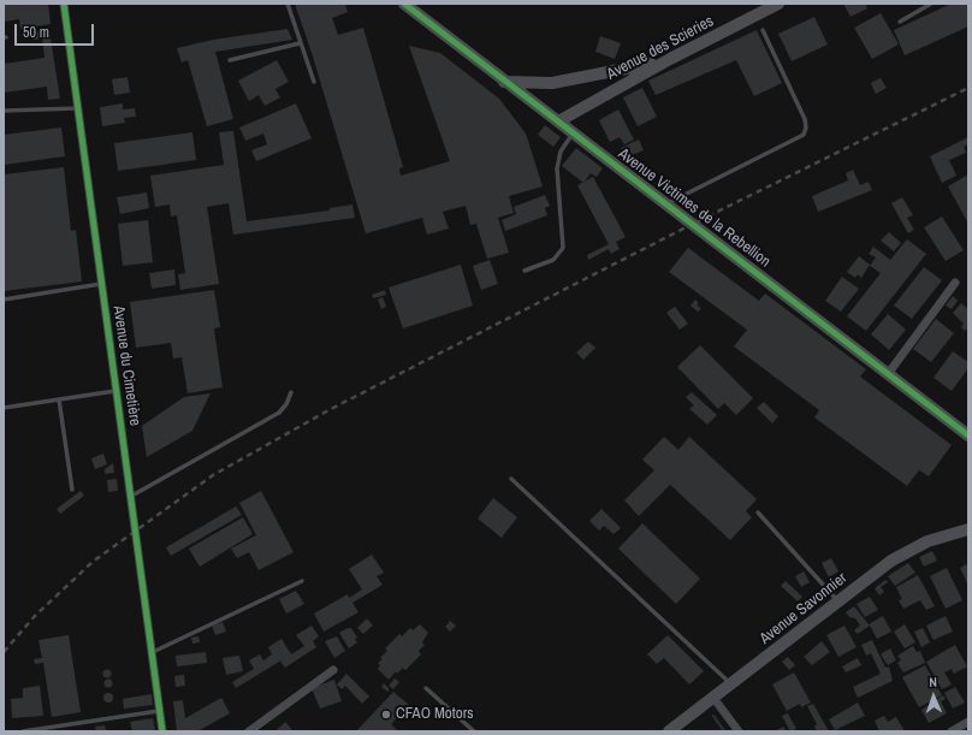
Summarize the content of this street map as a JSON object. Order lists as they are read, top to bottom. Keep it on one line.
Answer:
{"streets":{"street":["Avenue des Scieries","Avenue Victimes de la Rebellion","Avenue du Cimetière","Avenue Savonnier"]},"crossings":[["Avenue des Scieries","Avenue Victimes de la Rebellion"]],"places":["CFAO Motors"],"scale_bar":"50 m","north":"top"}
